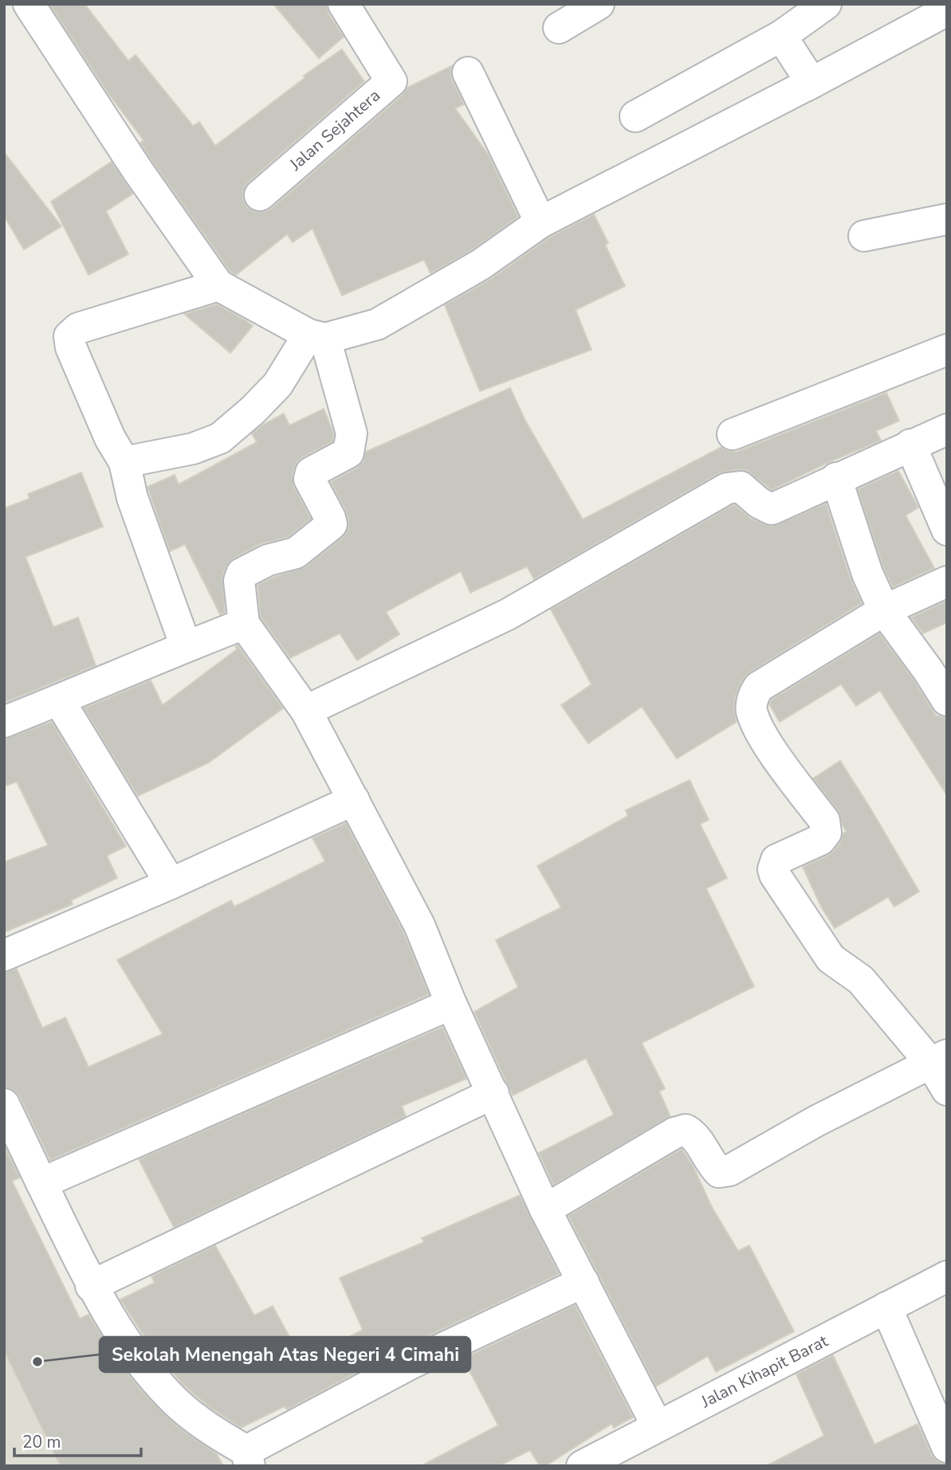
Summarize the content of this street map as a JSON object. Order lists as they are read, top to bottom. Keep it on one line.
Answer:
{"streets":{"street":["Jalan Sejahtera","Jalan Kihapit Barat"]},"places":["Sekolah Menengah Atas Negeri 4 Cimahi"],"scale_bar":"20 m"}
